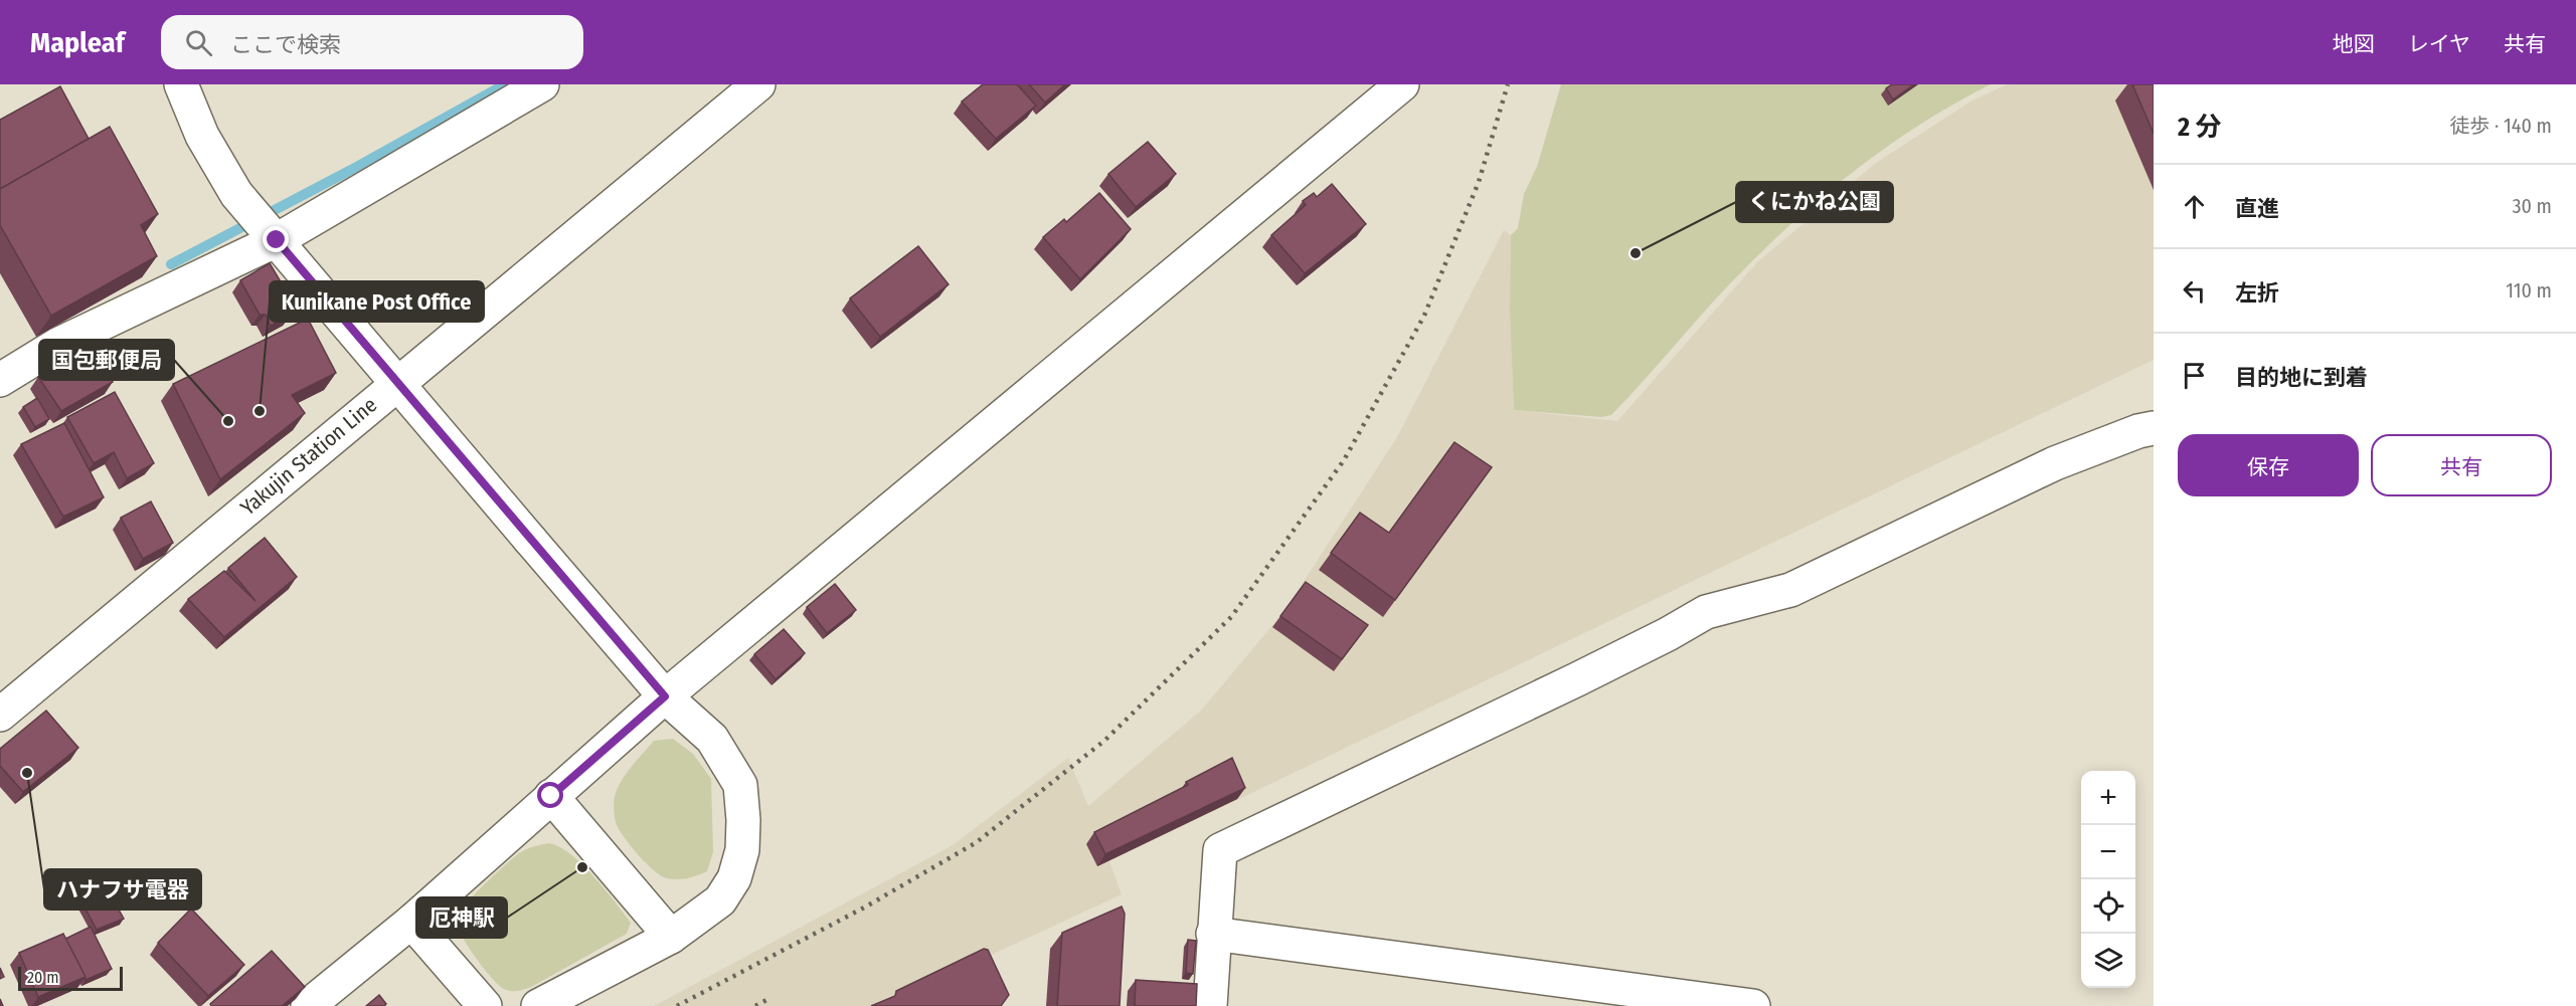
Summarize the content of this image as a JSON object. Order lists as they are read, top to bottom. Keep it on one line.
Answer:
{"streets":{"street":["Yakujin Station Line"]},"places":["くにかね公園","Kunikane Post Office","国包郵便局","ハナフサ電器","厄神駅"],"scale_bar":"20 m","page":{"header":"Mapleaf","search":"ここで検索","nav":["地図","レイヤ","共有"],"heading":["2 分","徒歩 · 140 m"],"list":[["直進","30 m"],["左折","110 m"],"目的地に到着"],"buttons":["保存","共有"],"map_buttons":["+","−"],"scale":"20 m"}}
